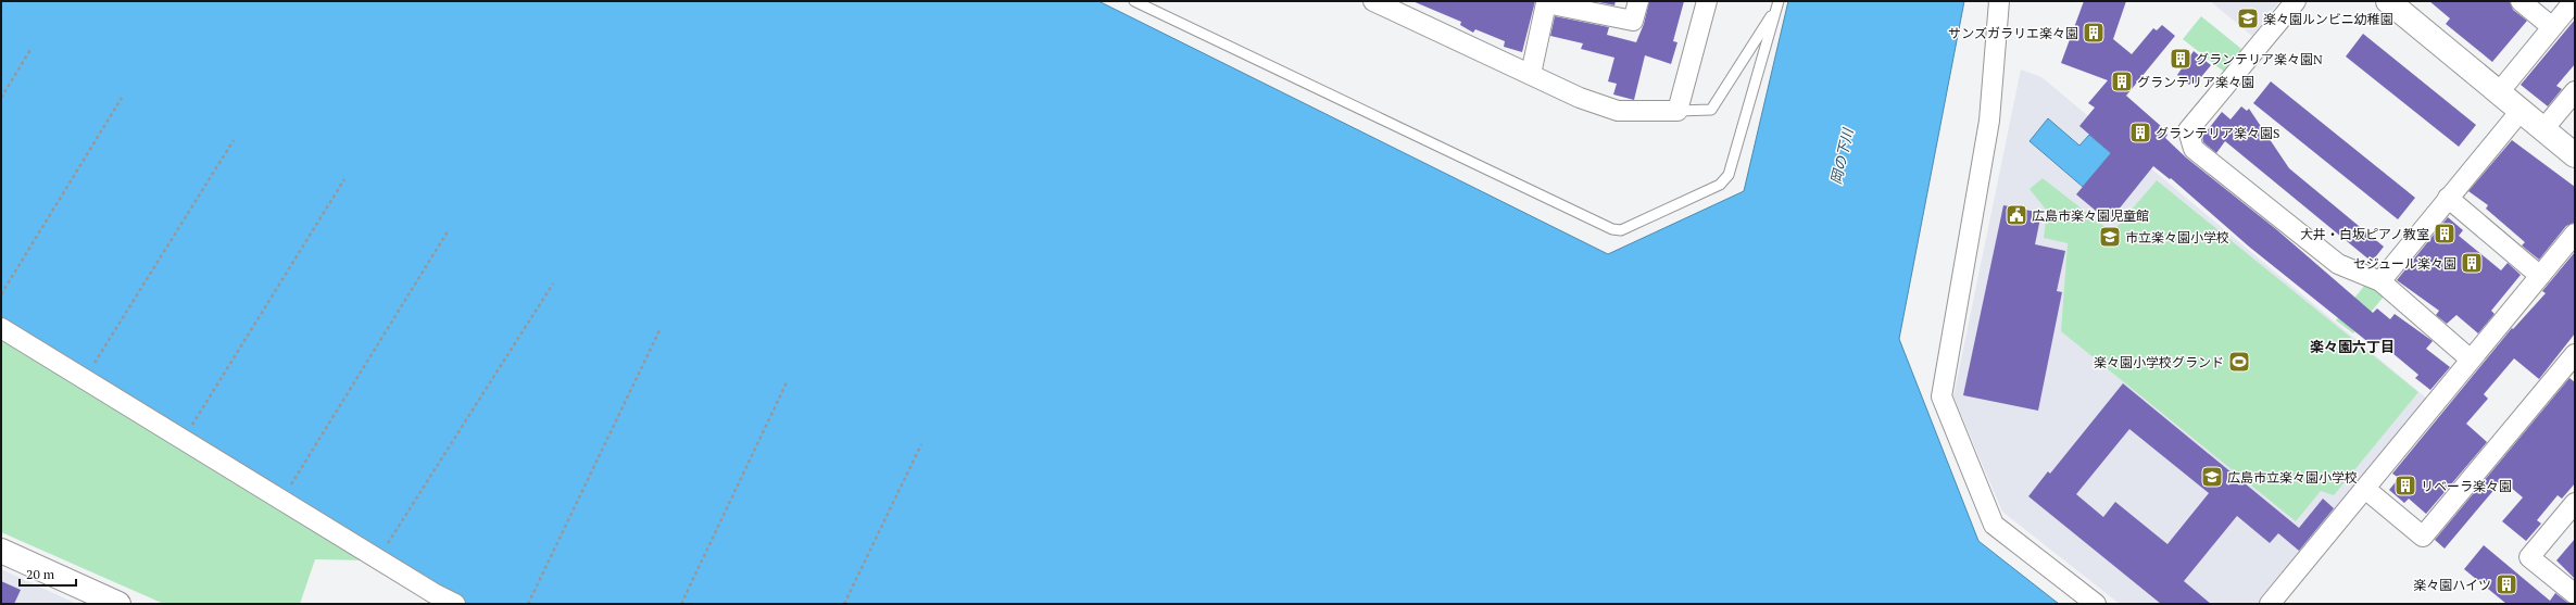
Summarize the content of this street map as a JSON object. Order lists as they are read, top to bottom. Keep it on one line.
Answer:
{"districts":["楽々園六丁目"],"water":["岡の下川"],"places":{"school or university":["楽々園ルンビニ幼稚園","市立楽々園小学校","広島市立楽々園小学校"],"building":["サンズガラリエ楽々園","グランテリア楽々園N","グランテリア楽々園","グランテリア楽々園S","大井・白坂ピアノ教室","セジュール楽々園","リベーラ楽々園","楽々園ハイツ"],"public building":["広島市楽々園児童館"],"sports":["楽々園小学校グランド"]},"scale_bar":"20 m"}
